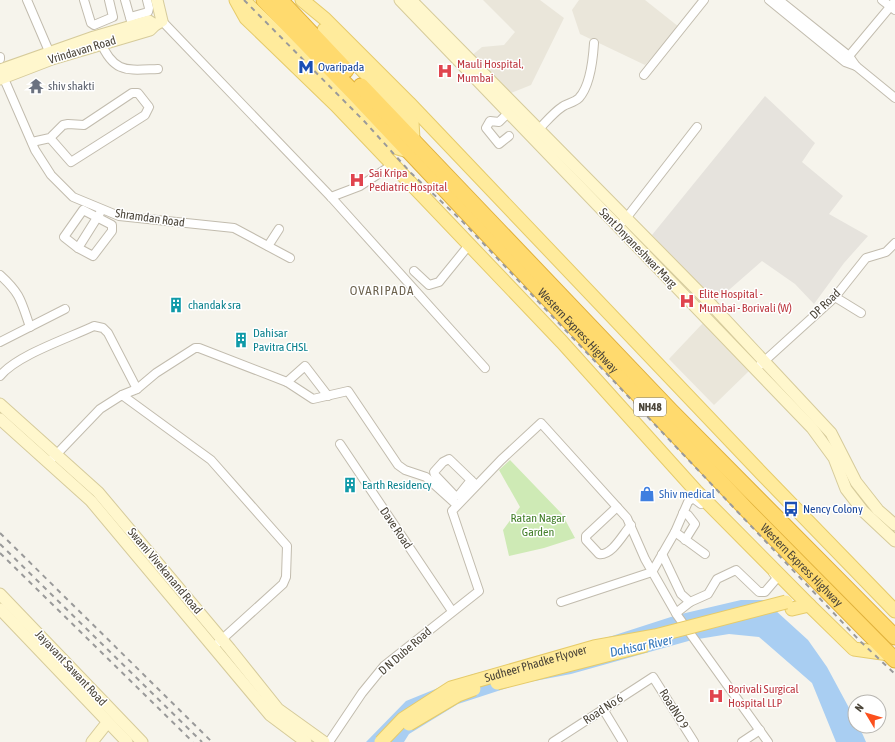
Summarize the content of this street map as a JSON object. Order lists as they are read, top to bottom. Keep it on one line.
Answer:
{"streets":{"highway":["Western Express Highway","NH48"],"main road":["Sudheer Phadke Flyover"],"street":["Vrindavan Road","Shramdan Road","Sant Dnyaneshwar Marg","DP Road","Dave Road","Swami Vivekanand Road","D N Dube Road","Jayavant Sawant Road","Road No 6","RoadNO 9"]},"crossings":[["Vrindavan Road","Shramdan Road"],["Sant Dnyaneshwar Marg","DP Road"],["Dave Road","D N Dube Road"],["Road No 6","RoadNO 9"]],"districts":["OVARIPADA"],"water":["Dahisar River"],"parks":["Ratan Nagar Garden"],"places":{"metro station":["Ovaripada"],"hospital":["Mauli Hospital, Mumbai","Sai Kripa Pediatric Hospital","Elite Hospital - Mumbai - Borivali (W)","Borivali Surgical Hospital LLP"],"temple":["shiv shakti"],"building":["chandak sra","Dahisar Pavitra CHSL","Earth Residency"],"shop":["Shiv medical"],"bus stop":["Nency Colony"]},"north":"top left"}
